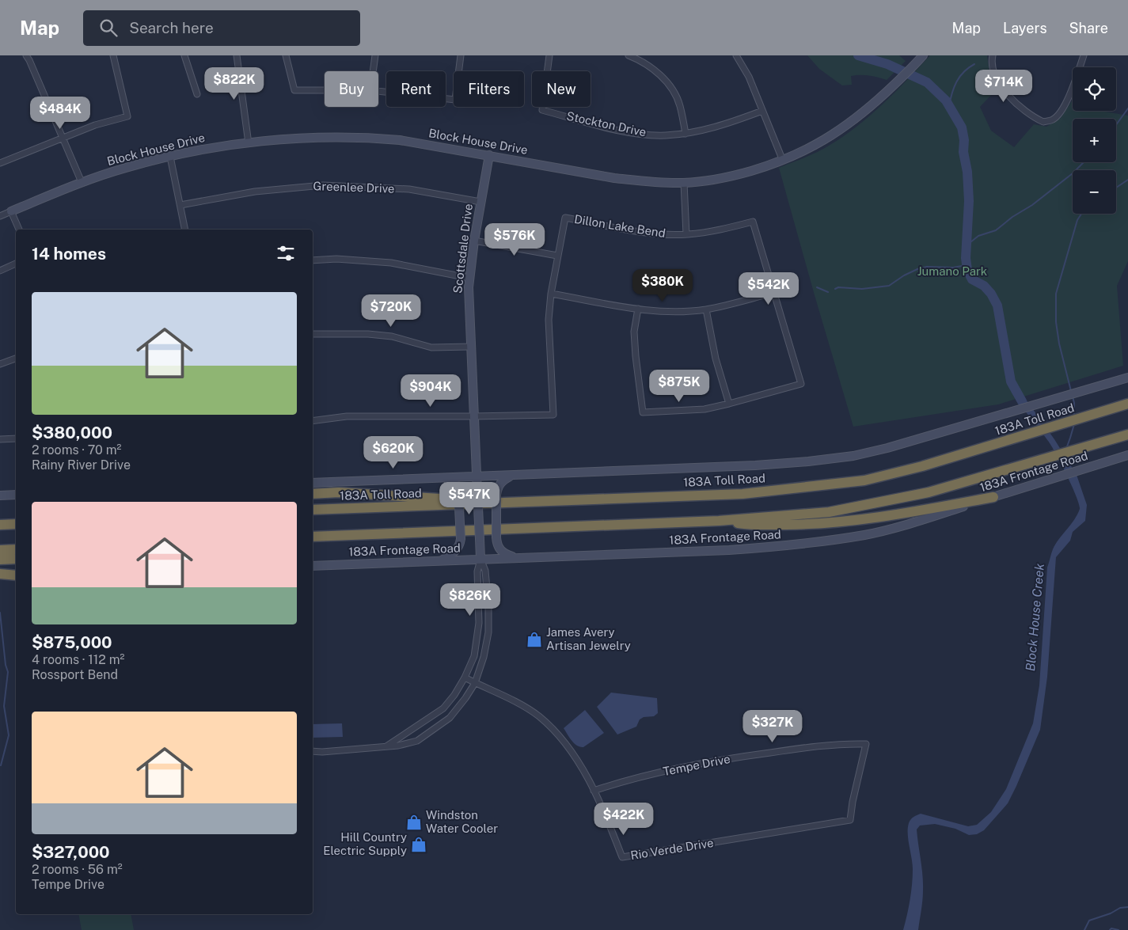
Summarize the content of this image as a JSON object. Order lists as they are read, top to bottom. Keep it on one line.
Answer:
{"streets":{"highway":["183A Toll Road"],"main road":["Block House Drive","Scottsdale Drive","183A Frontage Road"],"street":["Stockton Drive","Greenlee Drive","Dillon Lake Bend","Tempe Drive","Rio Verde Drive"]},"crossings":[["Block House Drive","Scottsdale Drive"],["Greenlee Drive","Scottsdale Drive"],["Dillon Lake Bend","Scottsdale Drive"],["Scottsdale Drive","183A Frontage Road"],["Scottsdale Drive","Rio Verde Drive"],["Tempe Drive","Rio Verde Drive"]],"water":["Block House Creek"],"parks":["Jumano Park"],"places":{"shop":["James Avery Artisan Jewelry","Windston Water Cooler","Hill Country Electric Supply"]},"page":{"header":"Map","search":"Search here","nav":["Map","Layers","Share"],"map_buttons":["+","−"],"price":["$822K","$714K","$484K","$576K","$380K","$542K","$720K","$875K","$904K","$620K","$547K","$826K","$327K","$422K"],"chip":["Buy","Rent","Filters","New"],"heading":"14 homes","list":[{"name":"$380,000","note":"2 rooms · 70 m² · Rainy River Drive"},{"name":"$875,000","note":"4 rooms · 112 m² · Rossport Bend"},{"name":"$327,000","note":"2 rooms · 56 m² · Tempe Drive"}]}}
